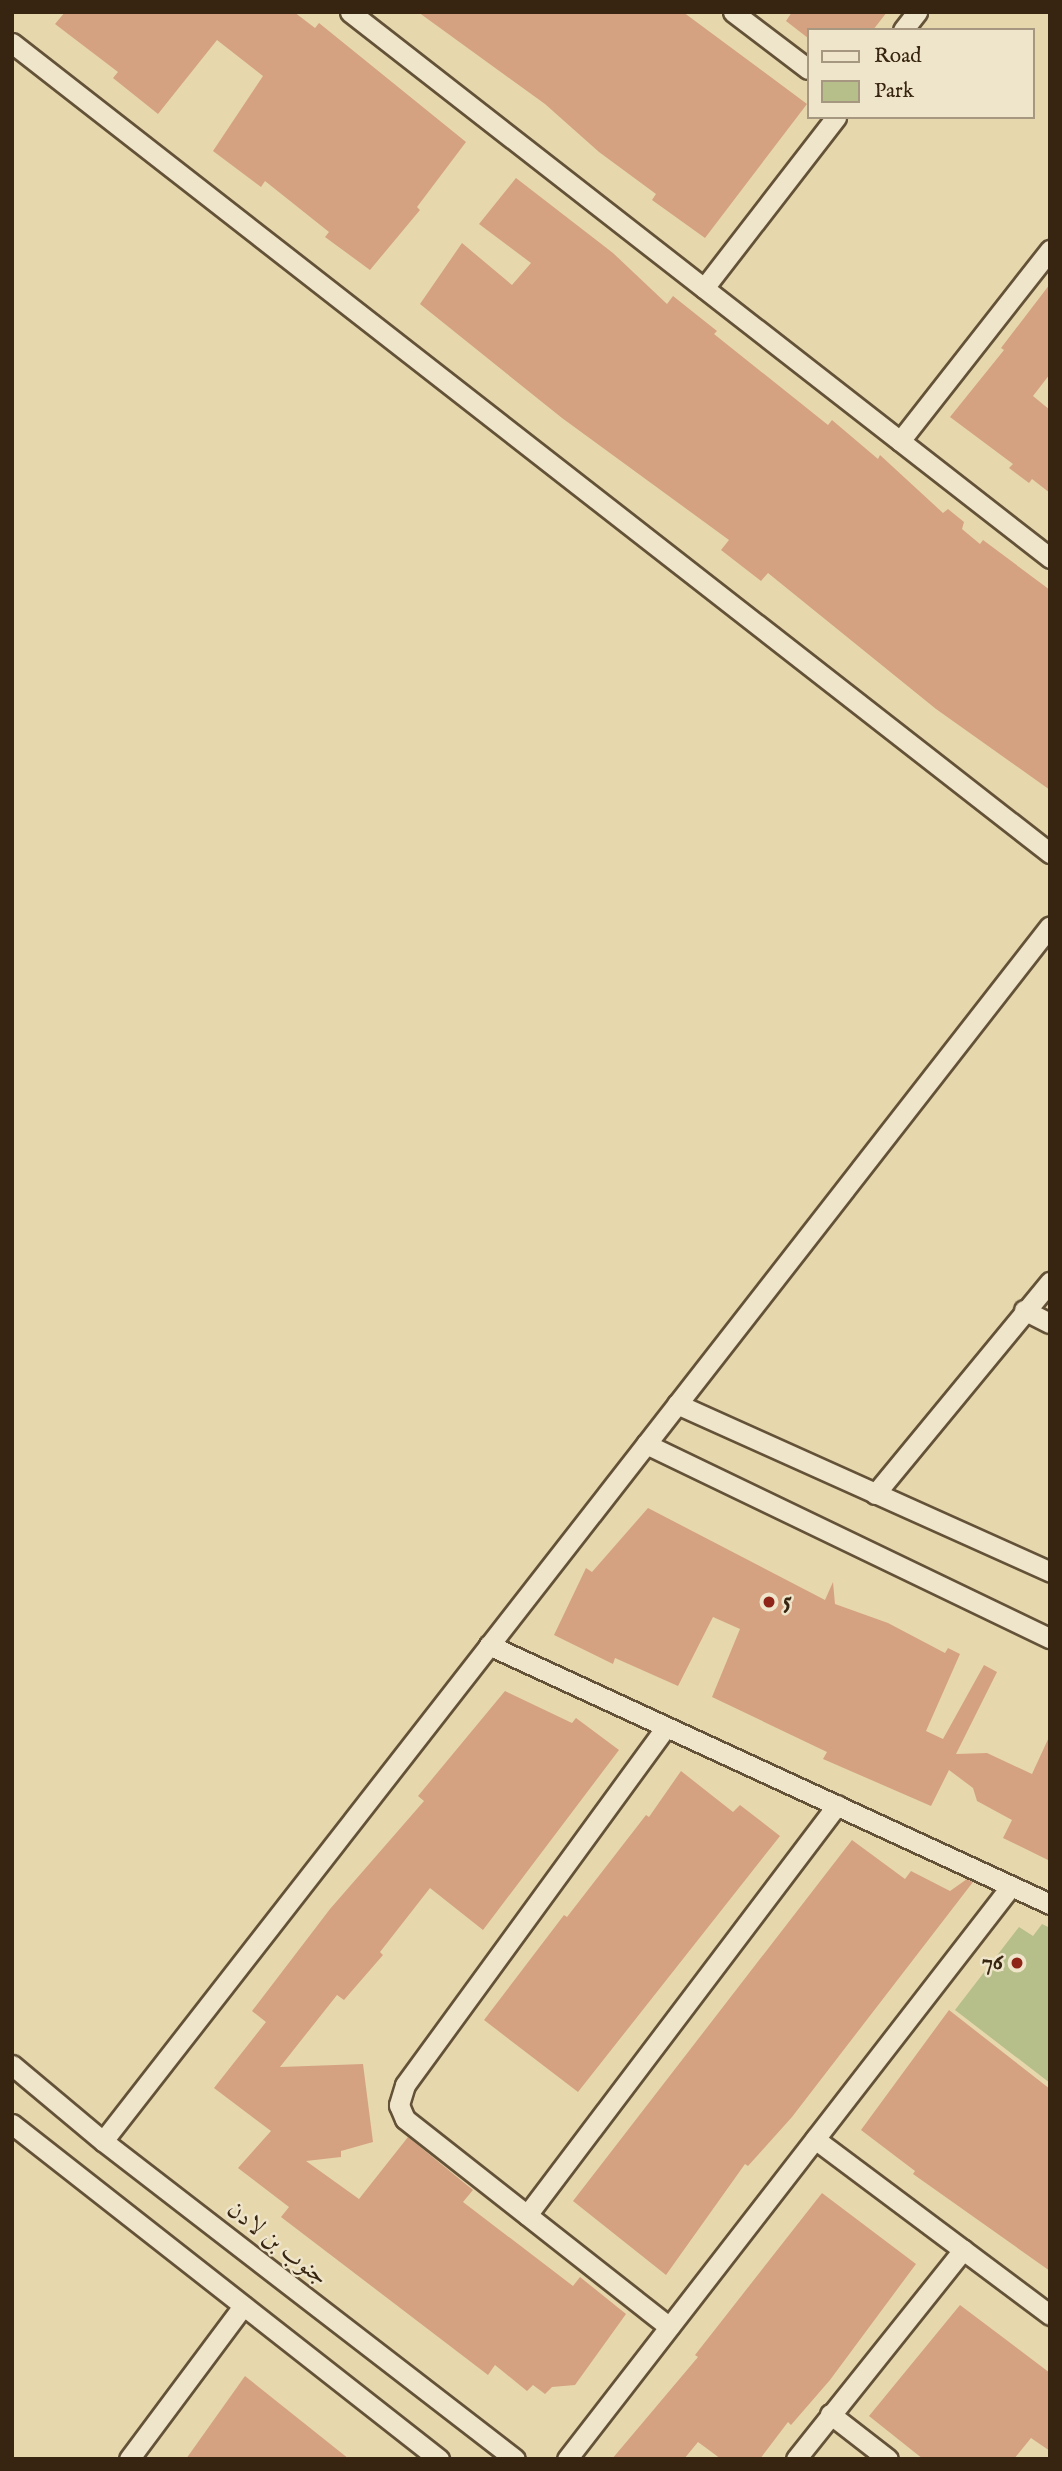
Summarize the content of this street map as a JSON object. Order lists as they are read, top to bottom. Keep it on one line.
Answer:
{"streets":{"street":["جنوب بن لادن"]},"places":["5","76"],"legend":["Road","Park"]}
